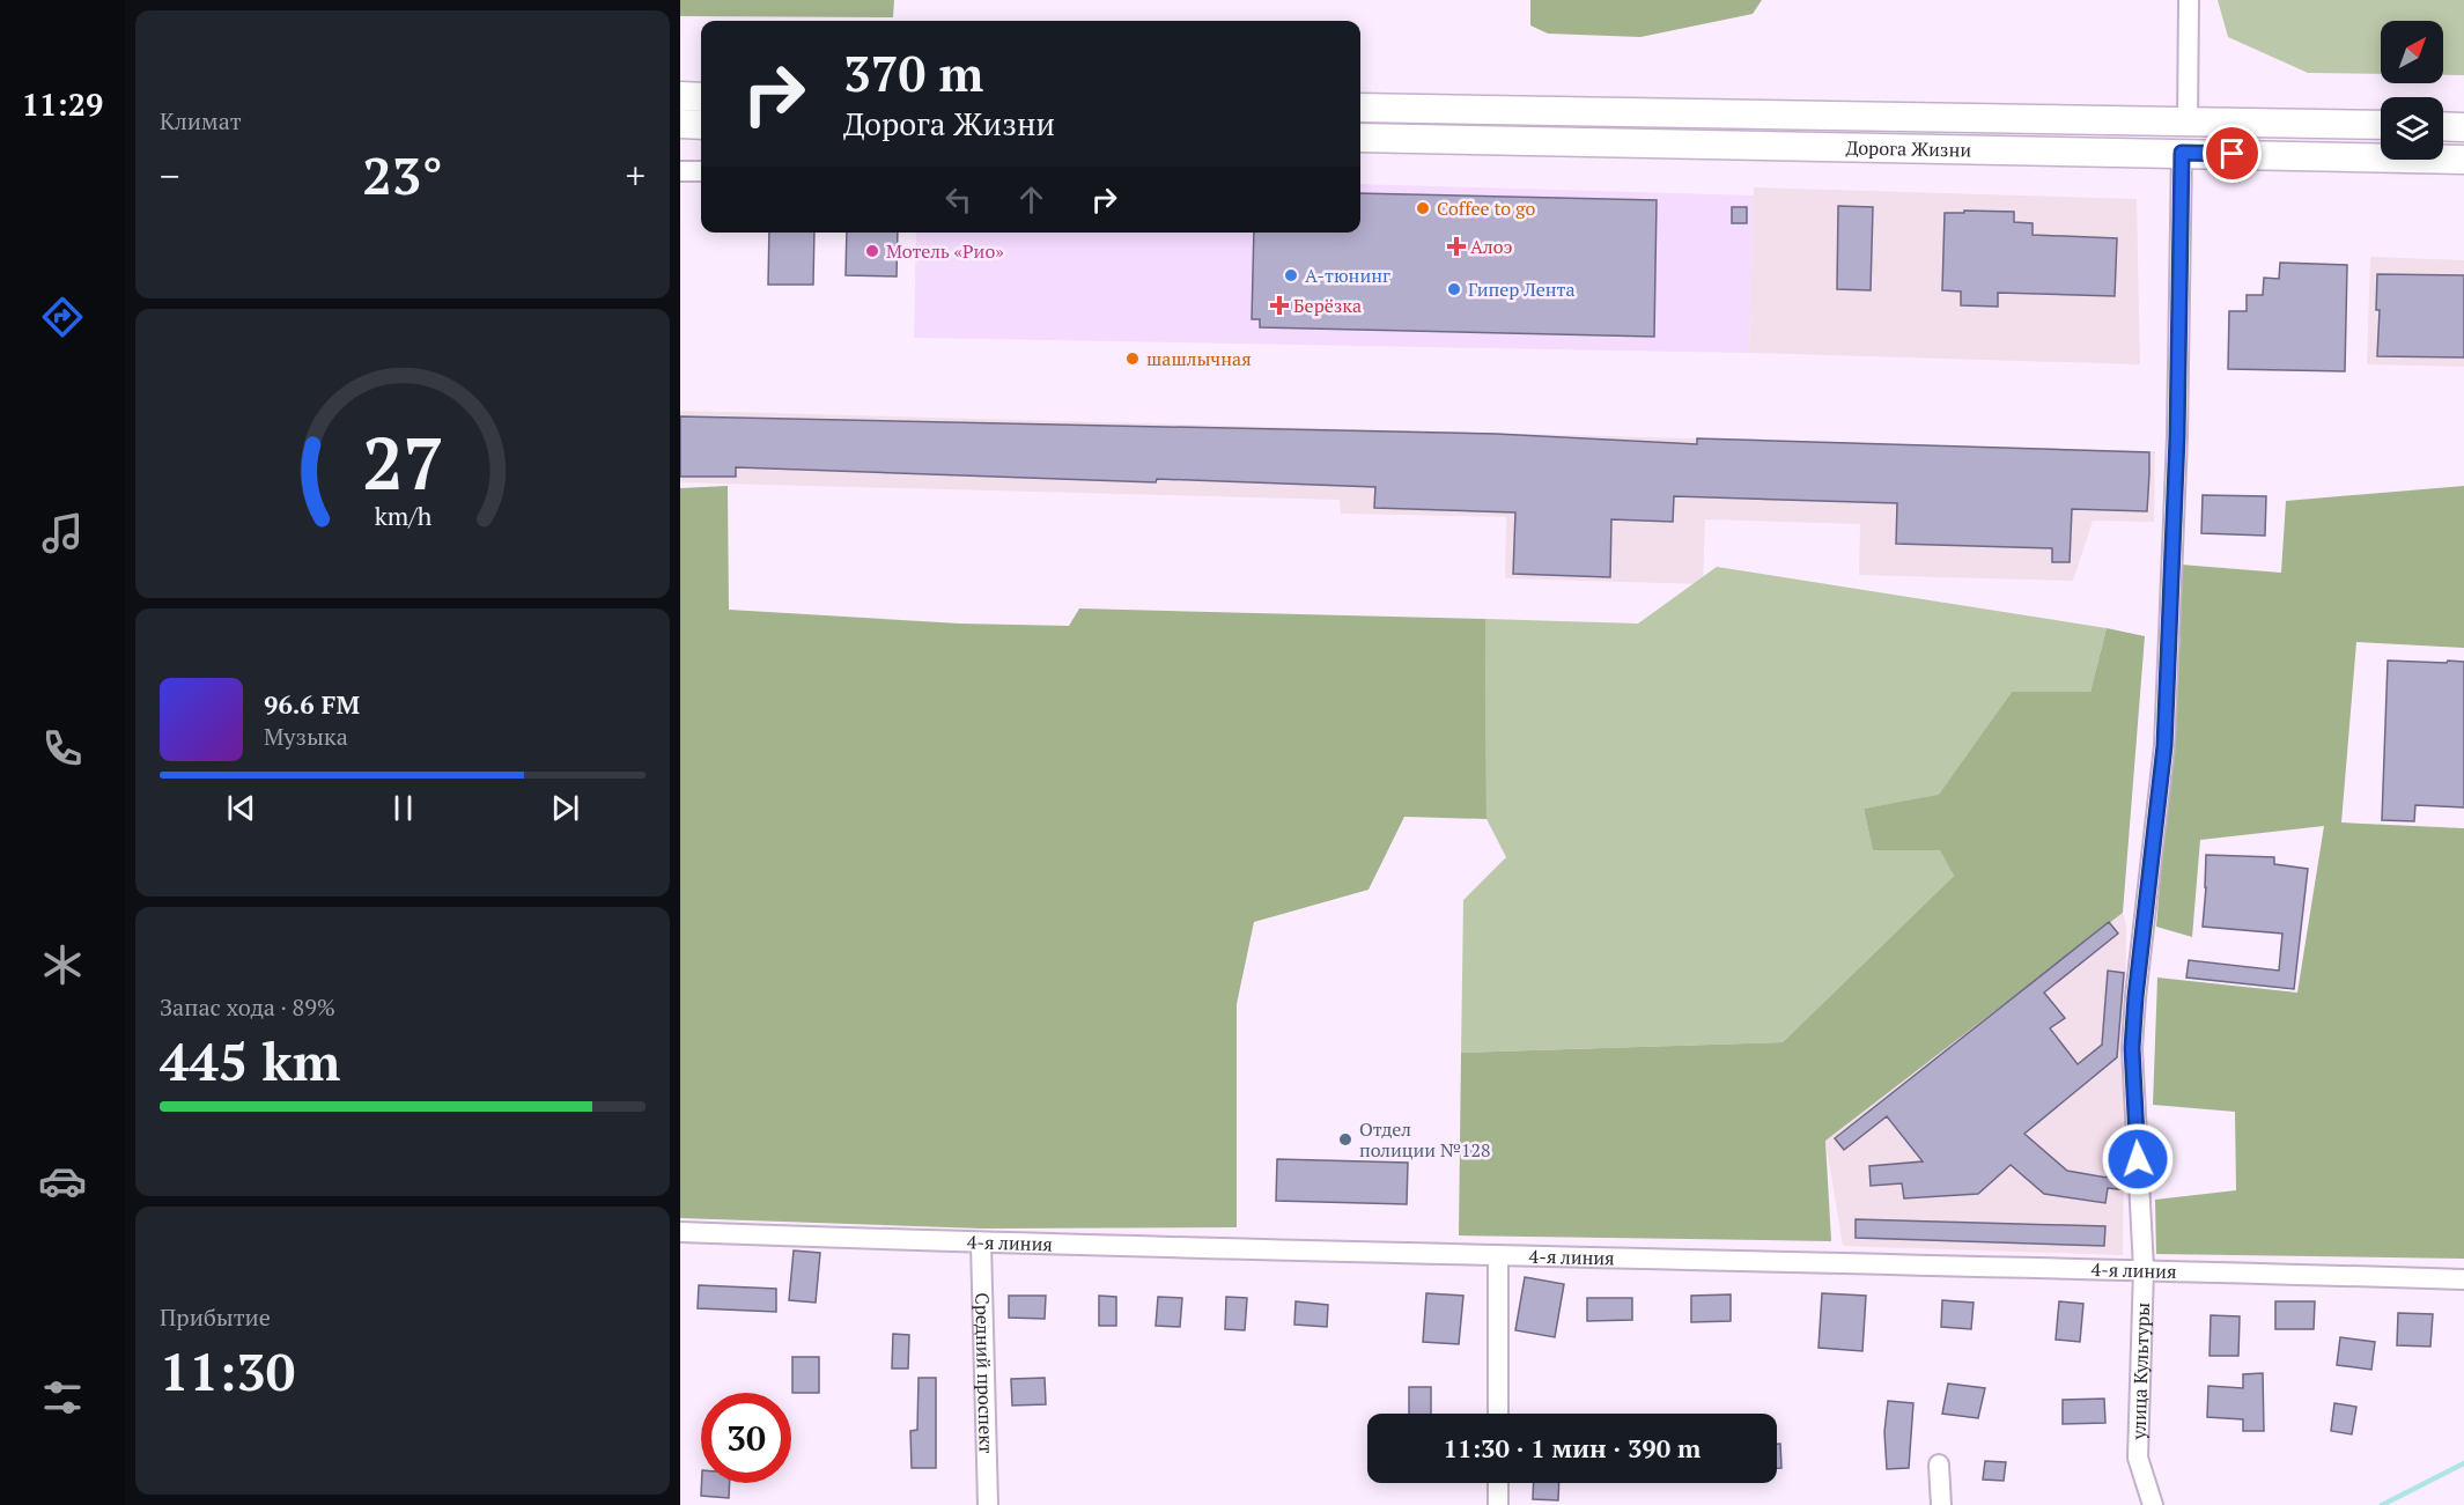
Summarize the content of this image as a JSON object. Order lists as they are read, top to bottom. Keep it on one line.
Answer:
{"streets":{"main road":["Дорога Жизни"],"street":["4-я линия","улица Культуры","Средний проспект"]},"crossings":[["Дорога Жизни","улица Культуры"],["4-я линия","улица Культуры"],["4-я линия","Средний проспект"]],"places":{"other":["Coffee to go","Мотель «Рио»","А-тюнинг","Гипер Лента","шашлычная","Отдел полиции №128"],"health":["Алоэ","Берёзка"]},"north":"top right","page":{"tabs":"11:29","tile":["Климат",["Запас хода · 89%","445 km"],["Прибытие","11:30"]],"turn":["370 m","Дорога Жизни"],"heat":["−","23°","+"],"song":["96.6 FM","Музыка"],"limit":"30","trip":"11:30 · 1 мин · 390 m","gauge":["27","km/h"]}}
